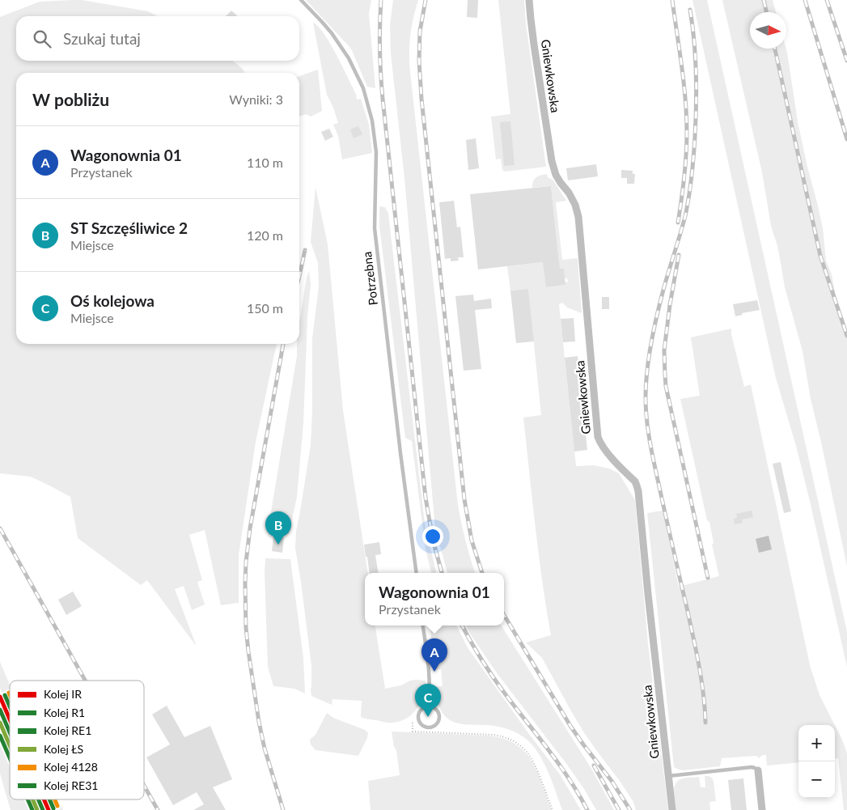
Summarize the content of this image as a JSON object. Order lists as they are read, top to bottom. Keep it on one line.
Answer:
{"streets":{"street":["Gniewkowska"],"lane":["Potrzebna"]},"lines":["rail line 4128","rail line RE1","rail line IR","rail line R1","rail line ŁS","rail line RE31"],"legend":["Kolej IR","Kolej R1","Kolej RE1","Kolej ŁS","Kolej 4128","Kolej RE31"],"north":"right","page":{"search":"Szukaj tutaj","heading":["W pobliżu","Wyniki: 3"],"list":[{"mark":"A","name":"Wagonownia 01","note":"Przystanek","value":"110 m"},{"mark":"B","name":"ST Szczęśliwice 2","note":"Miejsce","value":"120 m"},{"mark":"C","name":"Oś kolejowa","note":"Miejsce","value":"150 m"}],"pins":["B","A","C"],"popup":["Wagonownia 01","Przystanek"],"map_buttons":["+","−"]}}
